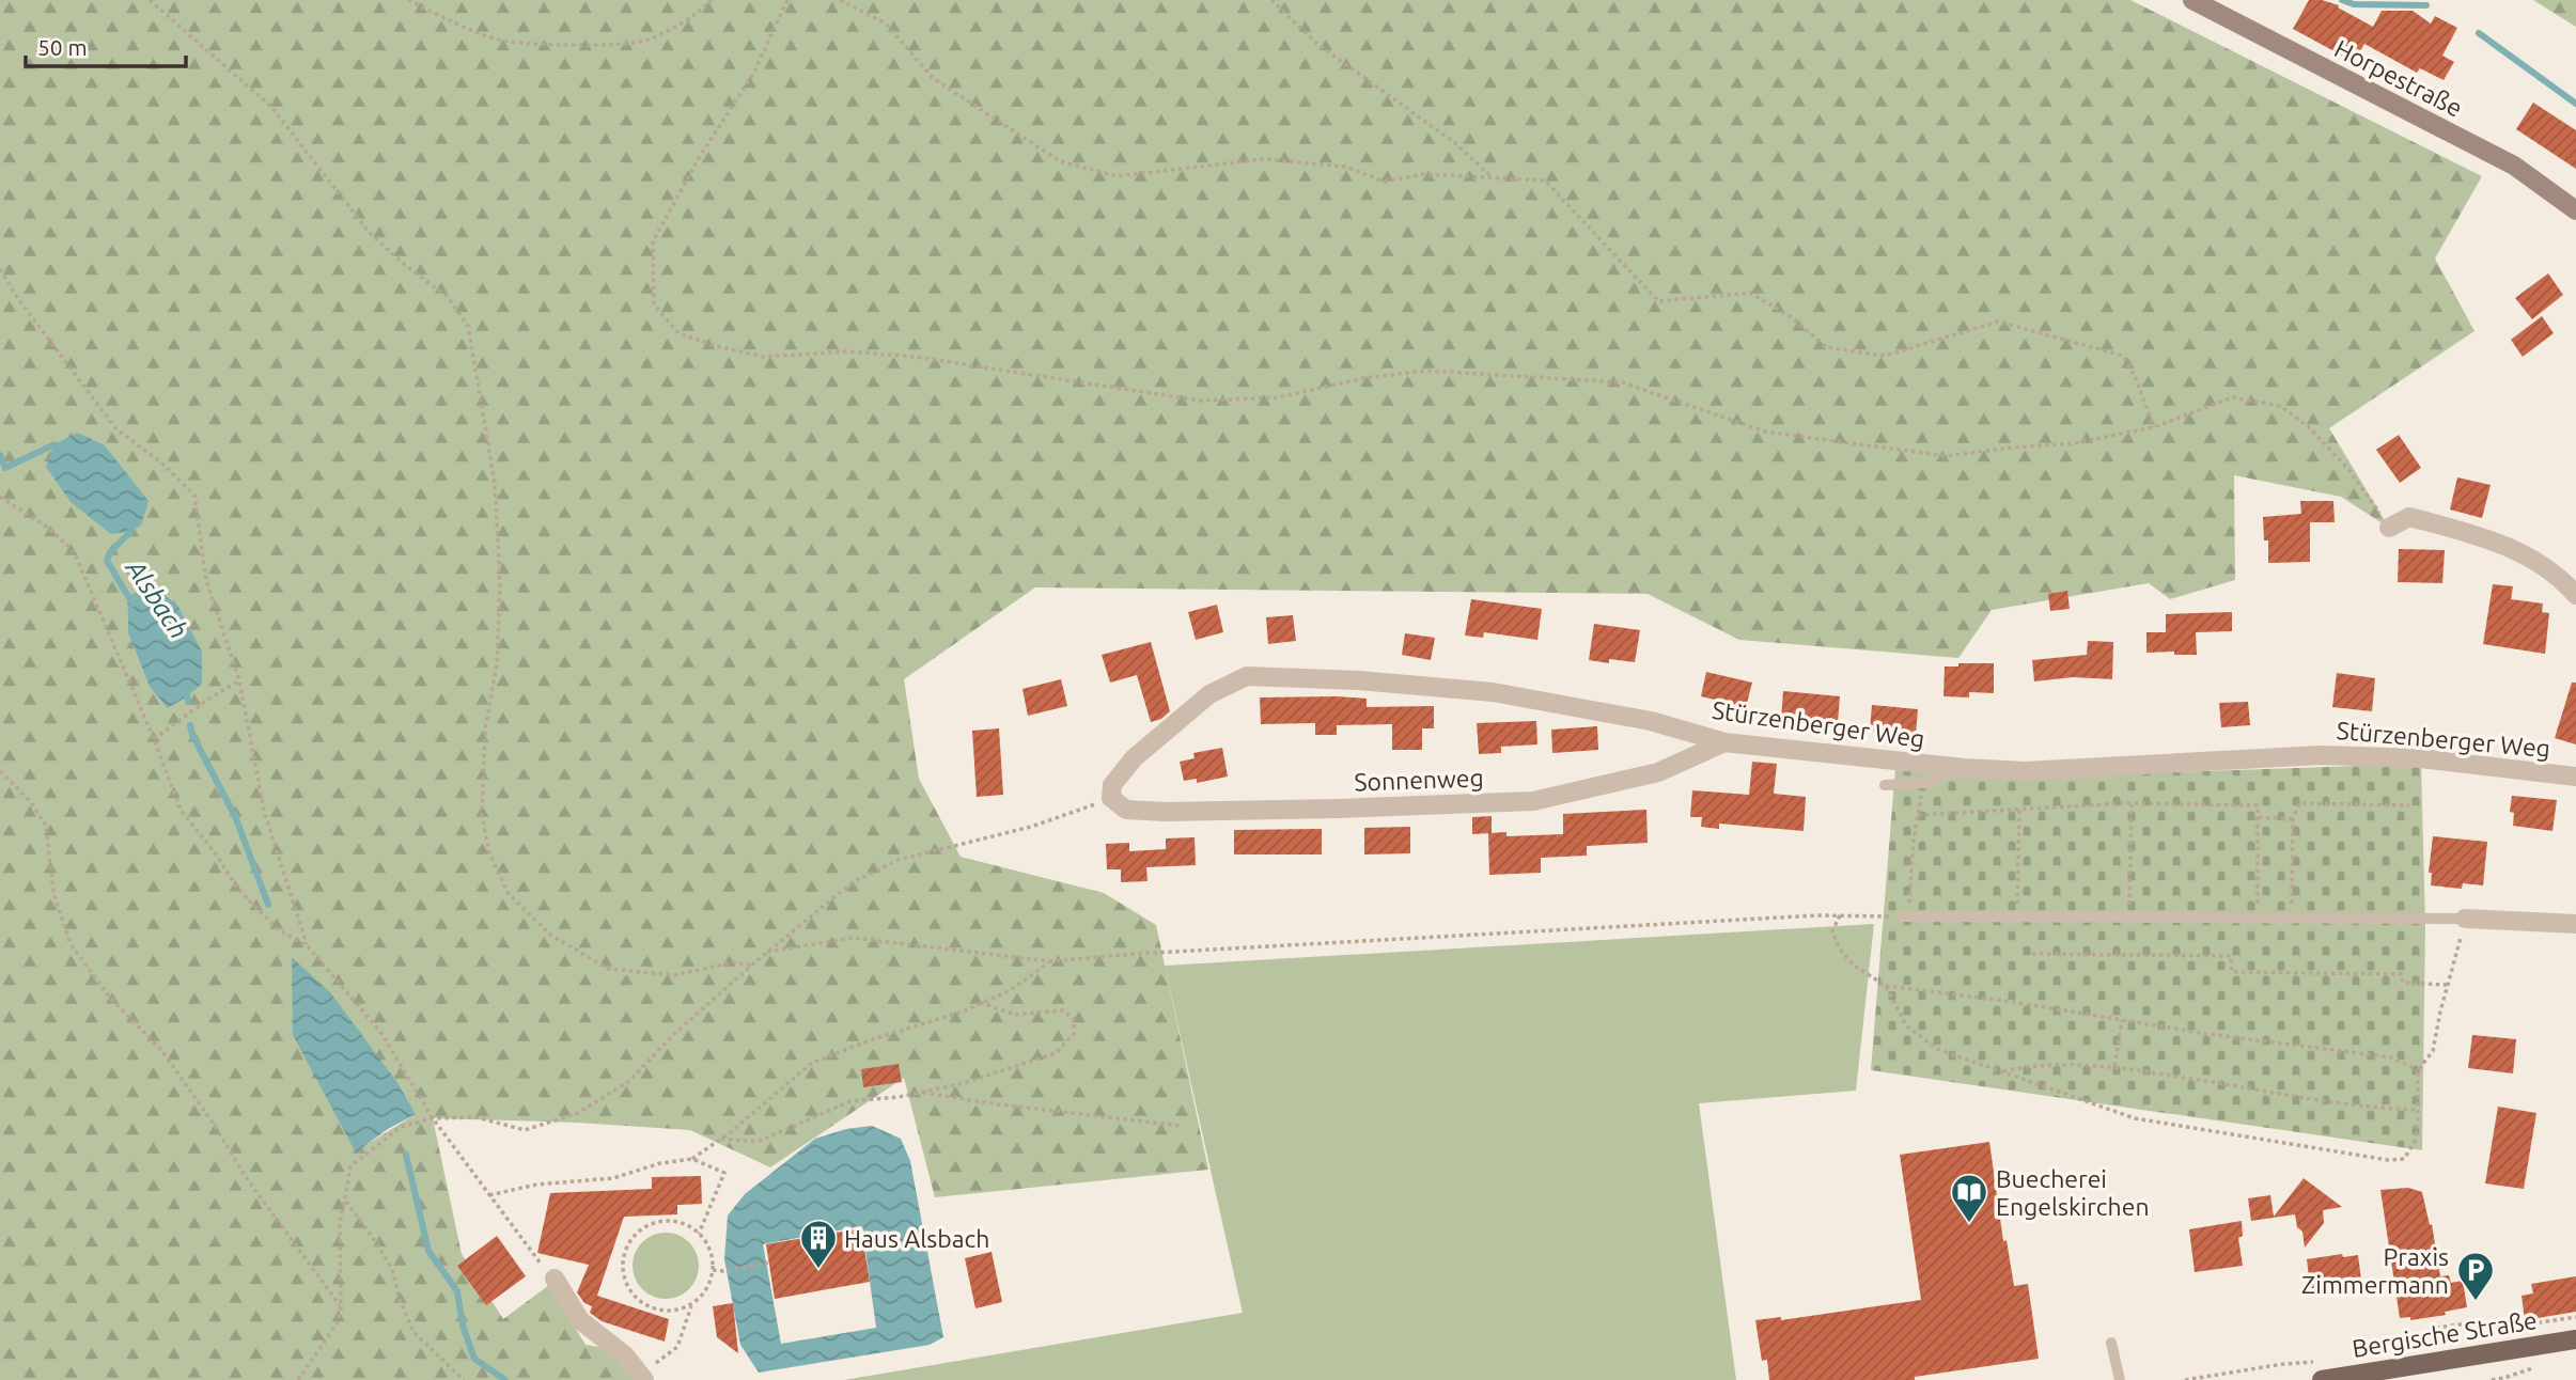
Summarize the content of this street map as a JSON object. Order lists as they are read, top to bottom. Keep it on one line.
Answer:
{"streets":{"main road":["Bergische Straße"],"street":["Horpestraße","Stürzenberger Weg","Sonnenweg"]},"crossings":[["Stürzenberger Weg","Sonnenweg"]],"water":["Alsbach"],"places":{"library":["Buecherei Engelskirchen"],"building":["Haus Alsbach"],"parking":["Praxis Zimmermann"]},"scale_bar":"50 m"}
